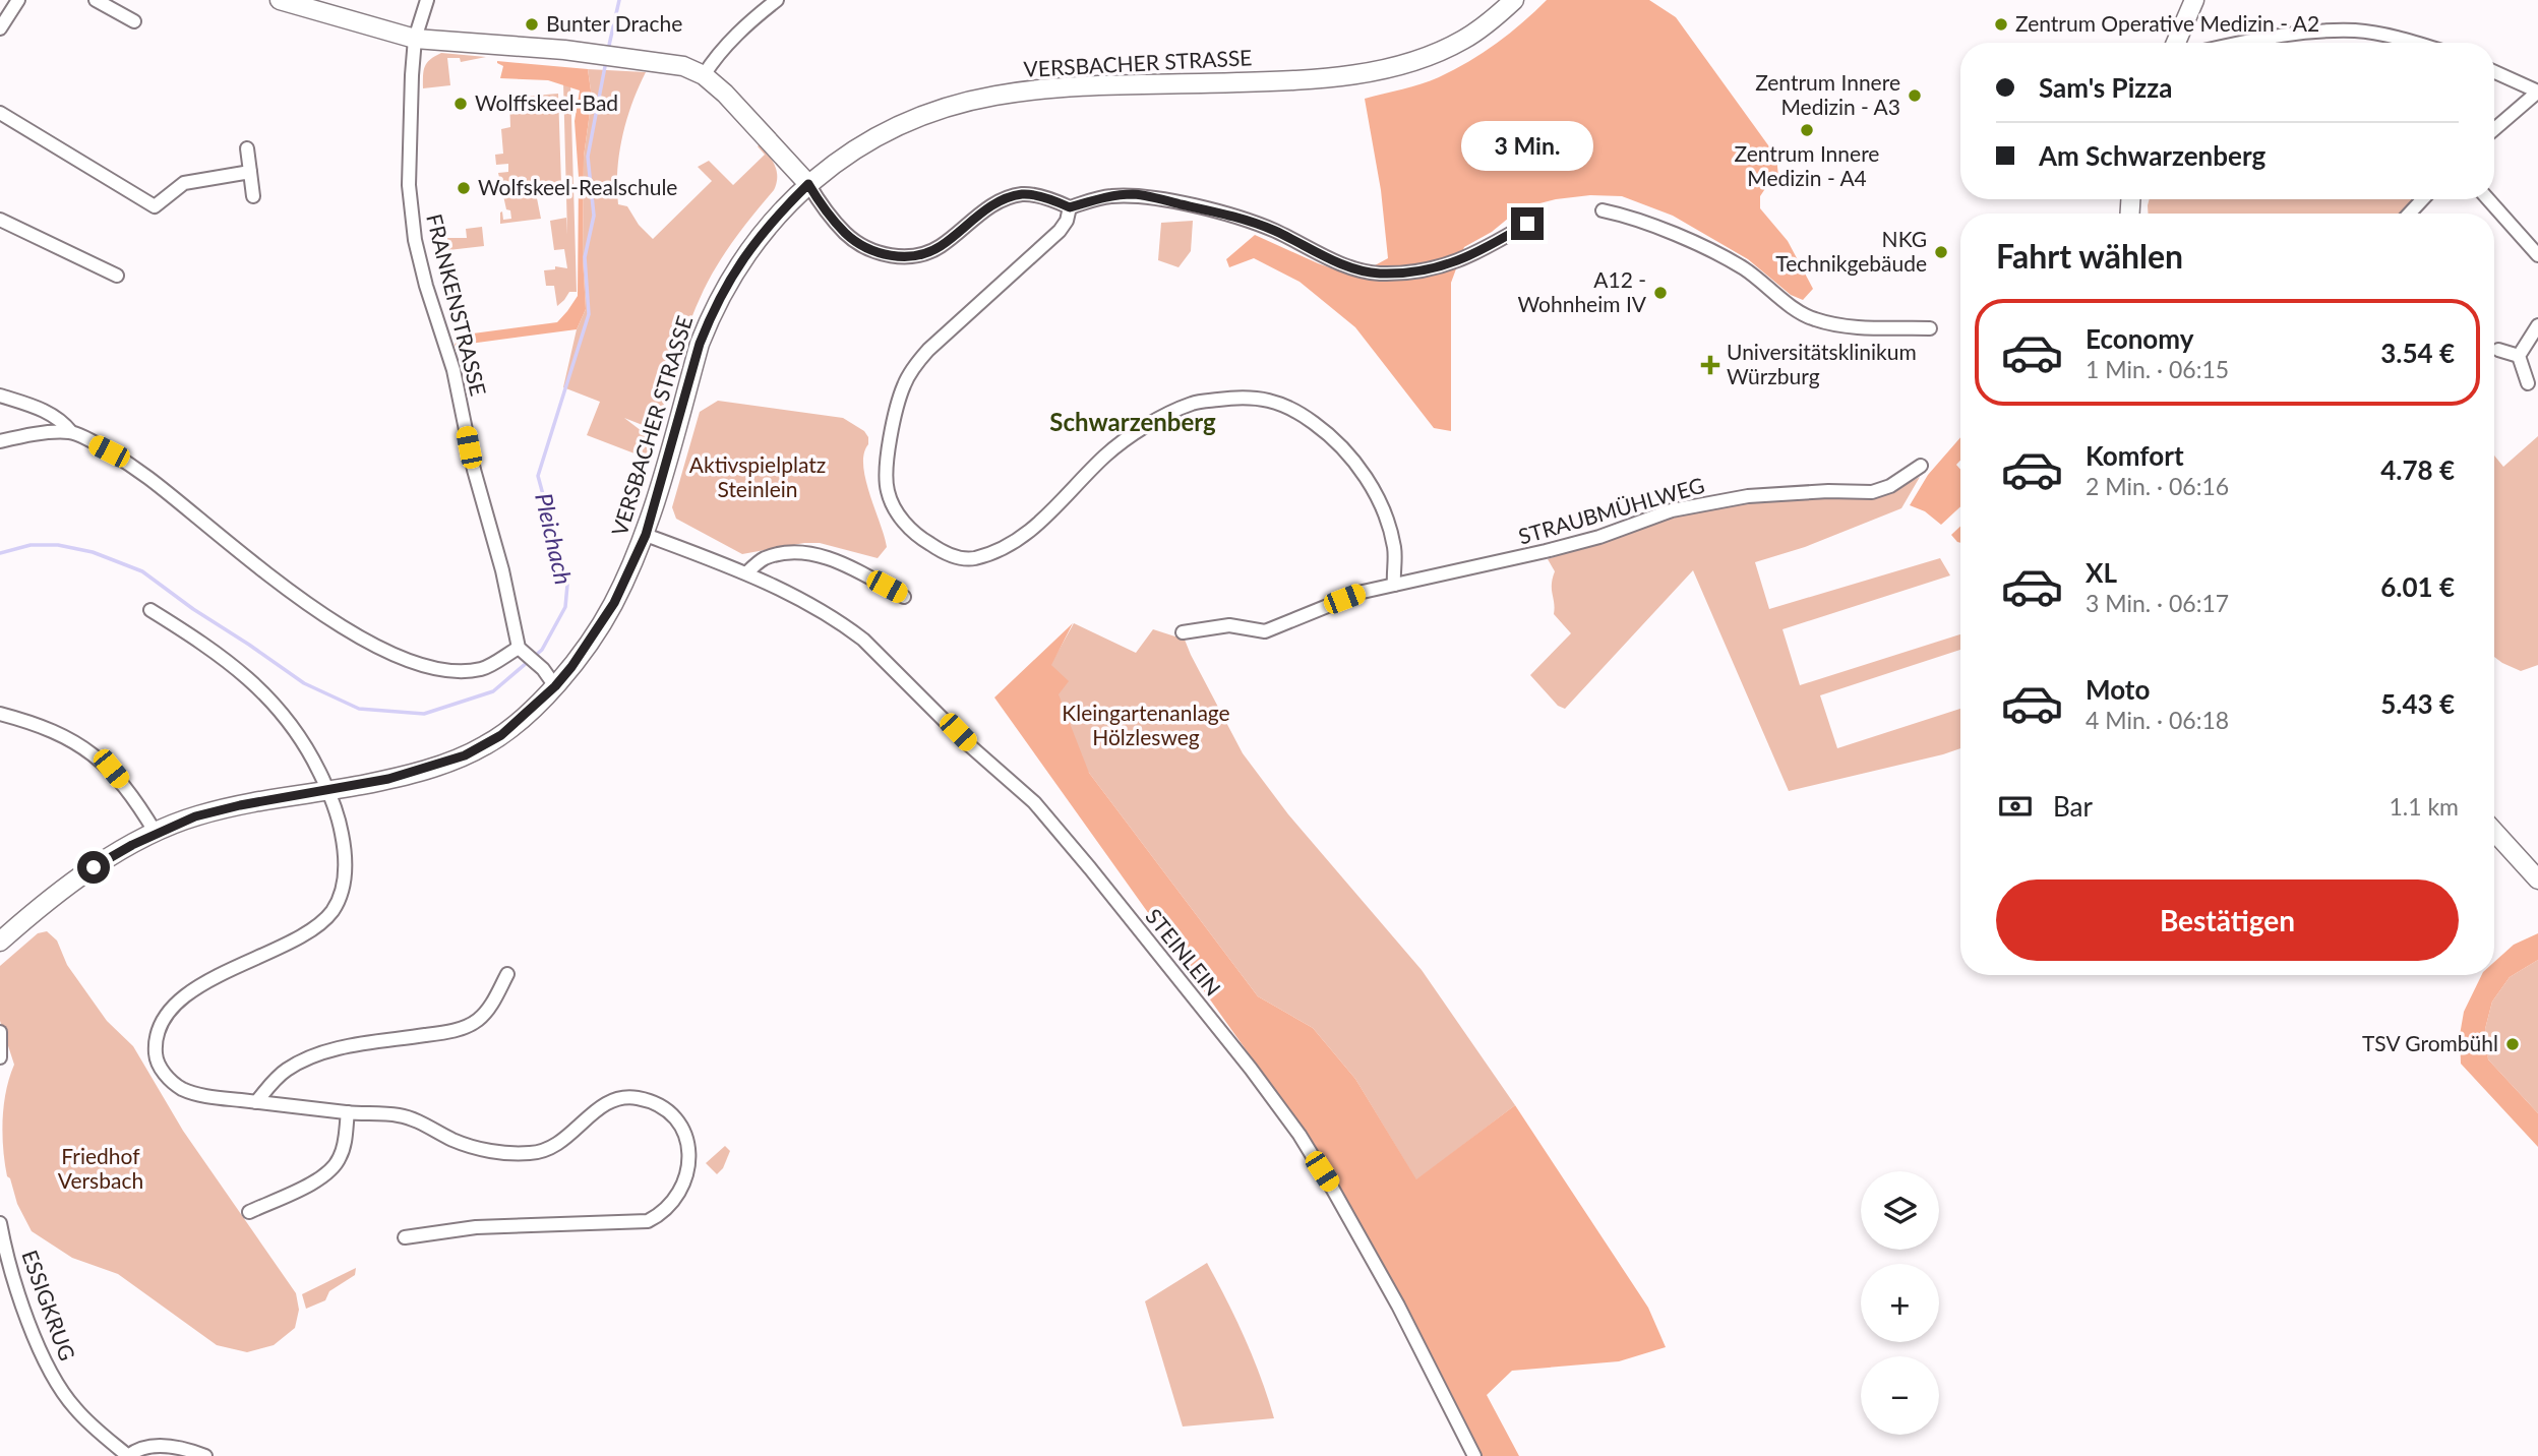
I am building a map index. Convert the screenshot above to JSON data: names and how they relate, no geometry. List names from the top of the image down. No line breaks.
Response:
{"streets":{"main road":["VERSBACHER STRASSE"],"street":["FRANKENSTRASSE","STRAUBMÜHLWEG","STEINLEIN","ESSIGKRUG"]},"crossings":[["VERSBACHER STRASSE","STEINLEIN"]],"districts":["Schwarzenberg"],"water":["Pleichach"],"parks":["Aktivspielplatz Steinlein","Kleingartenanlage Hölzlesweg","Friedhof Versbach"],"places":{"other":["Bunter Drache","Zentrum Operative Medizin - A2","Zentrum Innere Medizin - A3","Wolffskeel-Bad","Zentrum Innere Medizin - A4","Wolfskeel-Realschule","NKG Technikgebäude","A12 - Wohnheim IV","TSV Grombühl"],"health":["Universitätsklinikum Würzburg"]},"page":{"banner":["Sam's Pizza","Am Schwarzenberg"],"bubble":"3 Min.","heading":"Fahrt wählen","list":[{"name":"Economy","note":"1 Min. · 06:15","value":"3.54 €"},{"name":"Komfort","note":"2 Min. · 06:16","value":"4.78 €"},{"name":"XL","note":"3 Min. · 06:17","value":"6.01 €"},{"name":"Moto","note":"4 Min. · 06:18","value":"5.43 €"}],"pay":["Bar","1.1 km"],"buttons":"Bestätigen","map_buttons":["+","−"]}}
